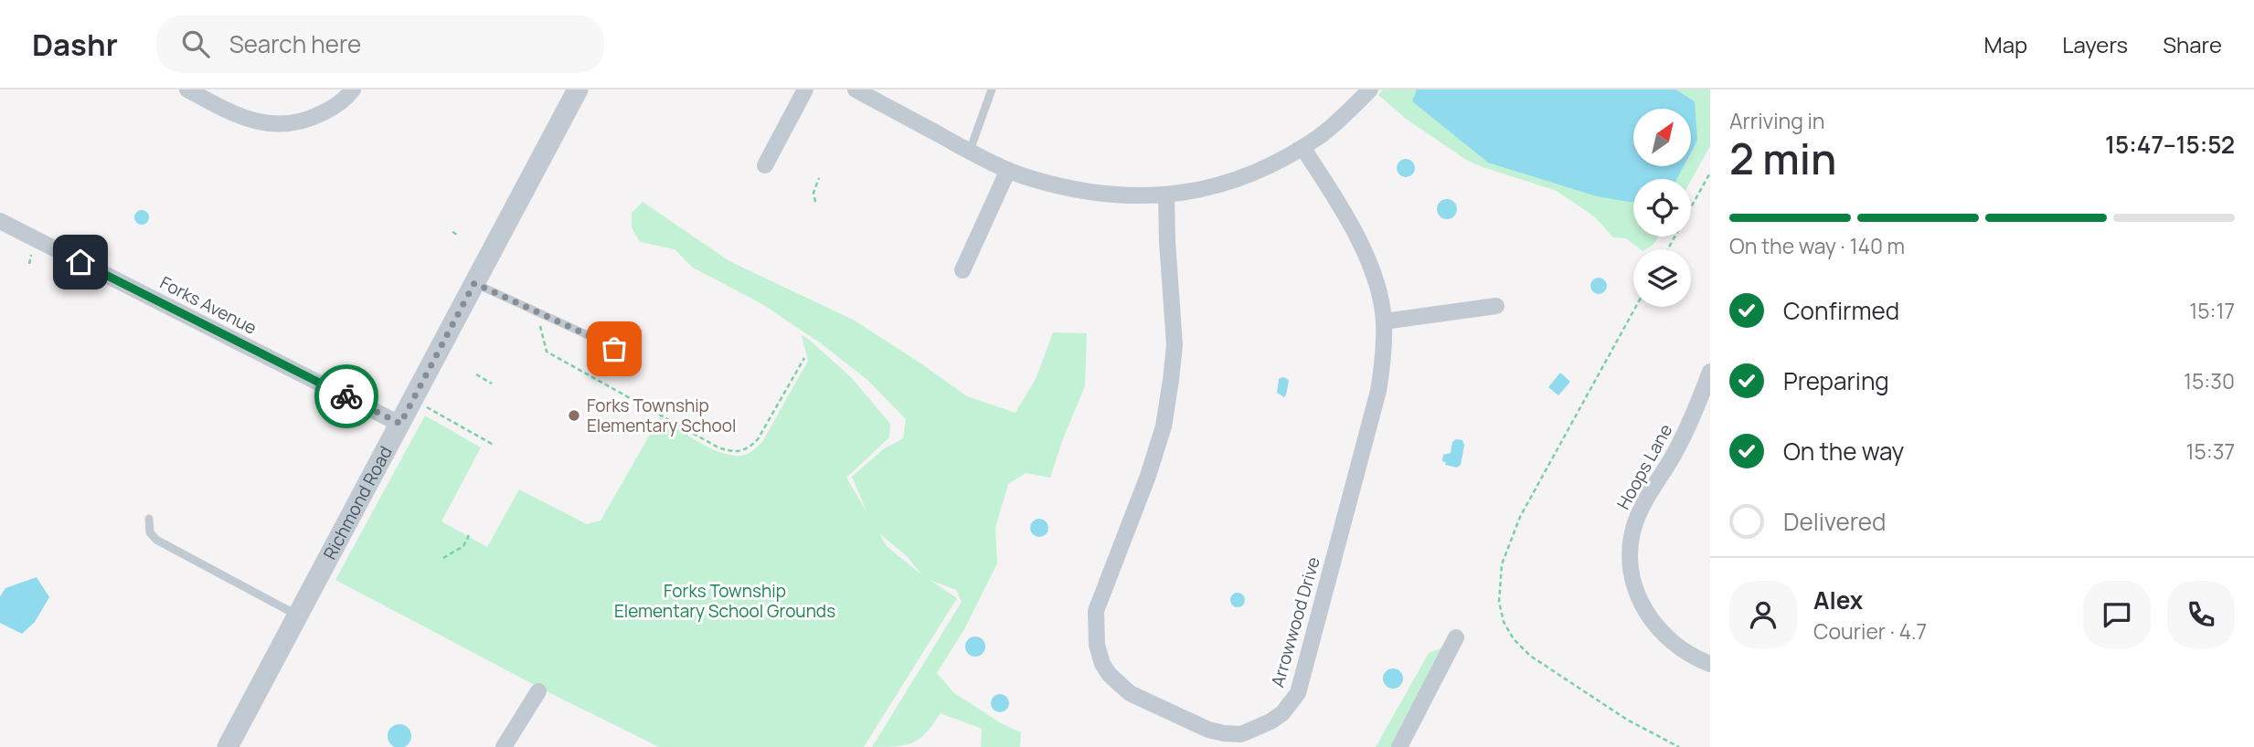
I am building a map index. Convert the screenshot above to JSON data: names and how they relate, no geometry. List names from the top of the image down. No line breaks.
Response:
{"streets":{"street":["Forks Avenue","Hoops Lane","Richmond Road","Arrowwood Drive"]},"crossings":[["Forks Avenue","Richmond Road"]],"parks":["Forks Township Elementary School Grounds"],"places":["Forks Township Elementary School"],"north":"top right","page":{"header":"Dashr","search":"Search here","nav":["Map","Layers","Share"],"heading":["2 min","Arriving in","15:47–15:52"],"panel":["Alex","Courier · 4.7"],"bar":"On the way · 140 m","list":[["Confirmed","15:17"],["Preparing","15:30"],["On the way","15:37"],"Delivered"]}}
